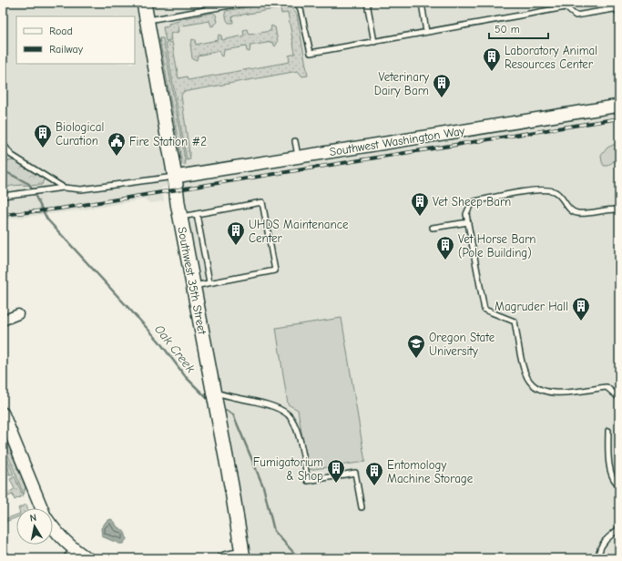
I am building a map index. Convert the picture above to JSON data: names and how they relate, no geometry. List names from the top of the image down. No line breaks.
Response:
{"streets":{"main road":["Southwest 35th Street"],"street":["Southwest Washington Way"]},"crossings":[["Southwest Washington Way","Southwest 35th Street"]],"water":["Oak Creek"],"places":{"building":["Laboratory Animal Resources Center","Veterinary Dairy Barn","Biological Curation","Vet Sheep Barn","UHDS Maintenance Center","Vet Horse Barn (Pole Building)","Magruder Hall","Fumigatorium & Shop","Entomology Machine Storage"],"public building":["Fire Station #2"],"school or university":["Oregon State University"]},"legend":["Road","Railway"],"scale_bar":"50 m","north":"top"}
